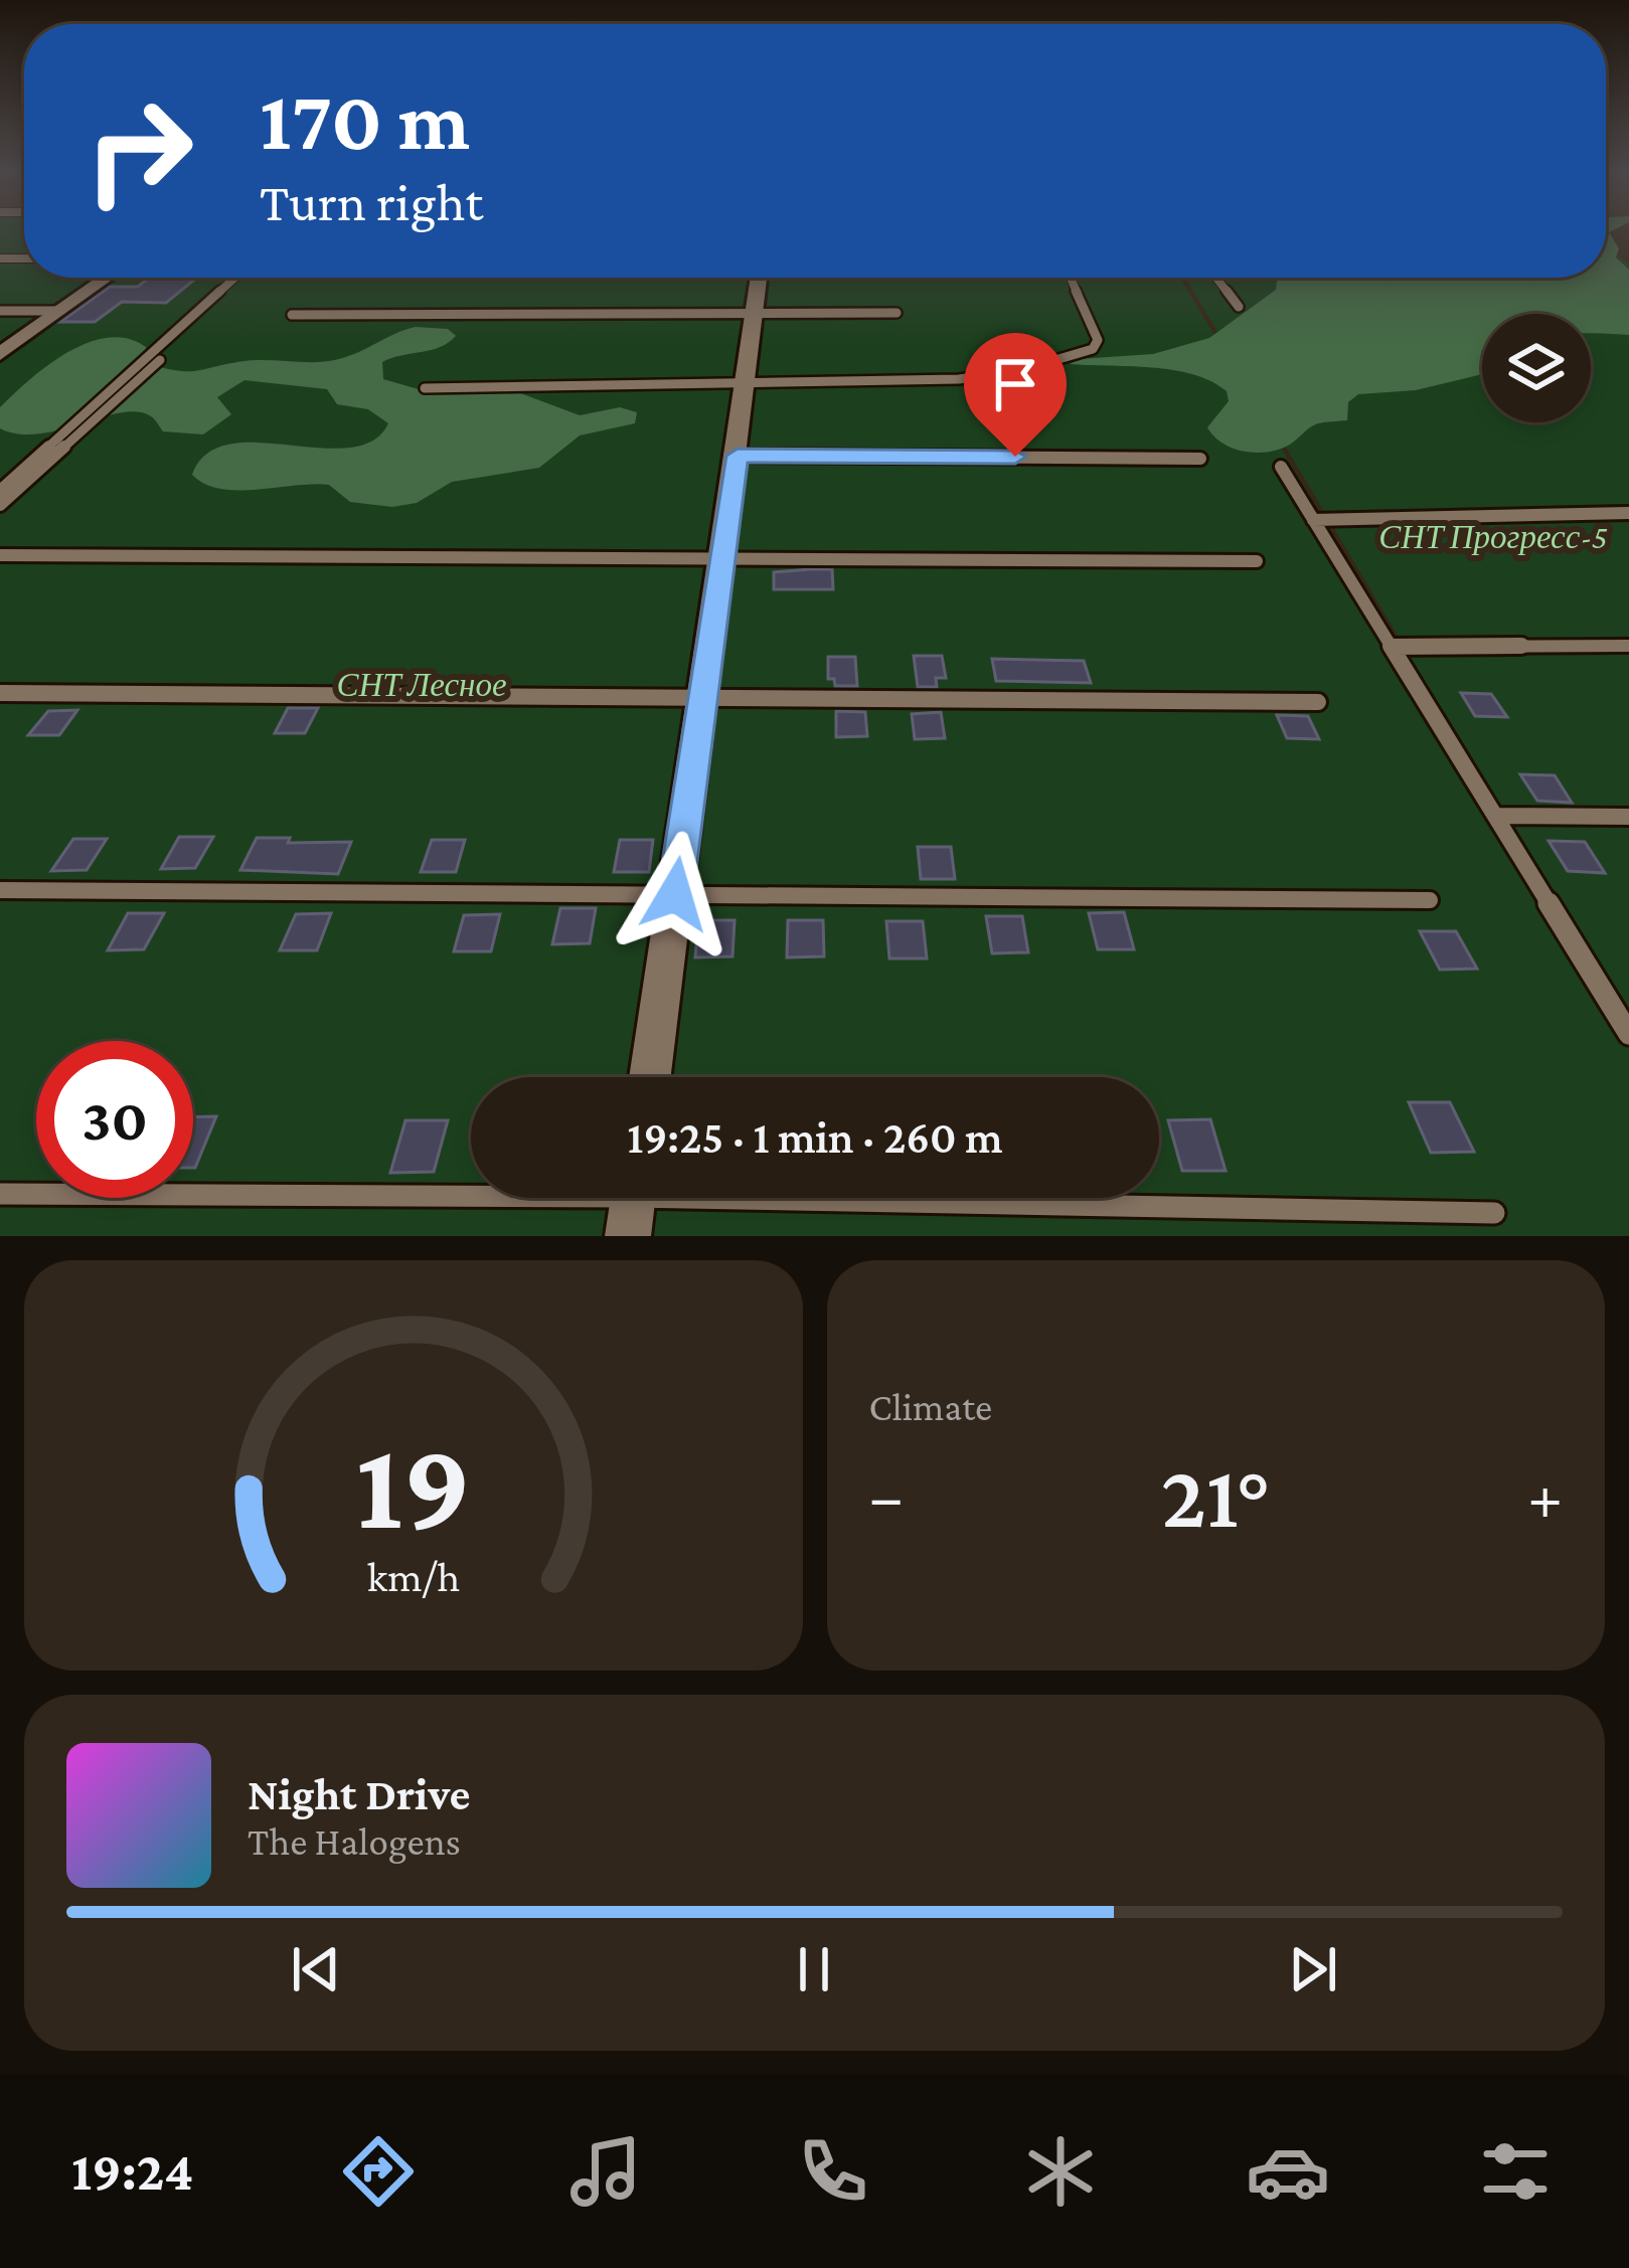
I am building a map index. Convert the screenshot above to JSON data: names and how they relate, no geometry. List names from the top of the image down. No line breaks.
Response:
{"parks":["СНТ Прогресс-5","СНТ Лесное"],"page":{"turn":["170 m","Turn right"],"limit":"30","trip":"19:25 · 1 min · 260 m","tile":"Climate","heat":["−","21°","+"],"song":["Night Drive","The Halogens"],"tabs":"19:24","gauge":["19","km/h"]}}
